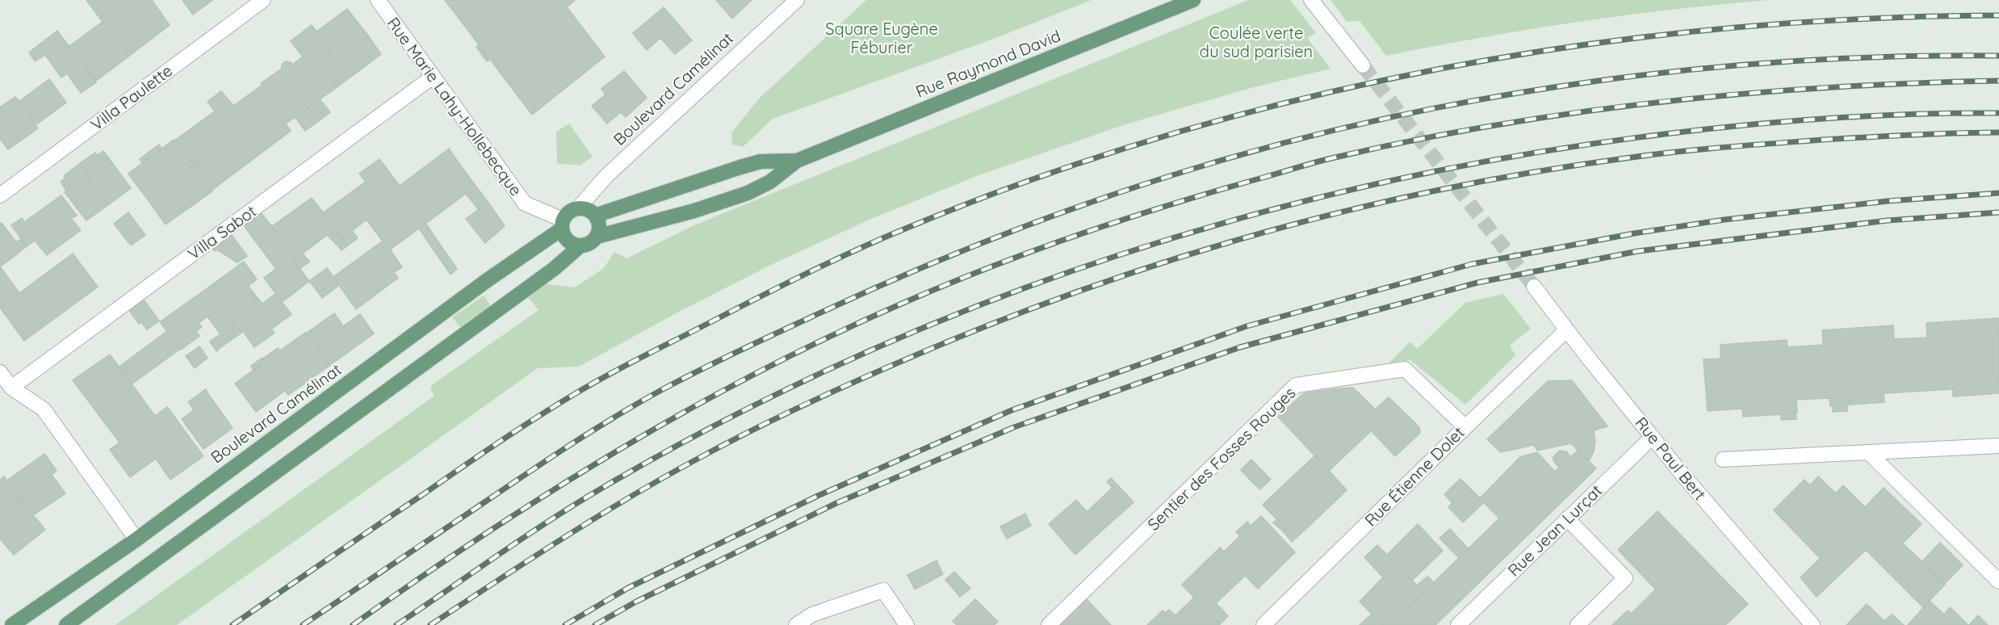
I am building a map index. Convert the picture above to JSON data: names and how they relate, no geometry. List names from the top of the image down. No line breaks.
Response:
{"streets":{"main road":["Rue Raymond David","Boulevard Camélinat"],"street":["Villa Paulette","Rue Marie Lahy-Hollebecque","Villa Sabot","Sentier des Fosses Rouges","Rue Paul Bert","Rue Étienne Dolet","Rue Jean Lurçat"]},"crossings":[["Rue Raymond David","Boulevard Camélinat"],["Rue Raymond David","Rue Marie Lahy-Hollebecque"],["Boulevard Camélinat","Rue Marie Lahy-Hollebecque"],["Rue Marie Lahy-Hollebecque","Villa Sabot"],["Sentier des Fosses Rouges","Rue Étienne Dolet"],["Rue Paul Bert","Rue Étienne Dolet"],["Rue Paul Bert","Rue Jean Lurçat"]],"parks":["Square Eugène Féburier","Coulée verte du sud parisien"]}
